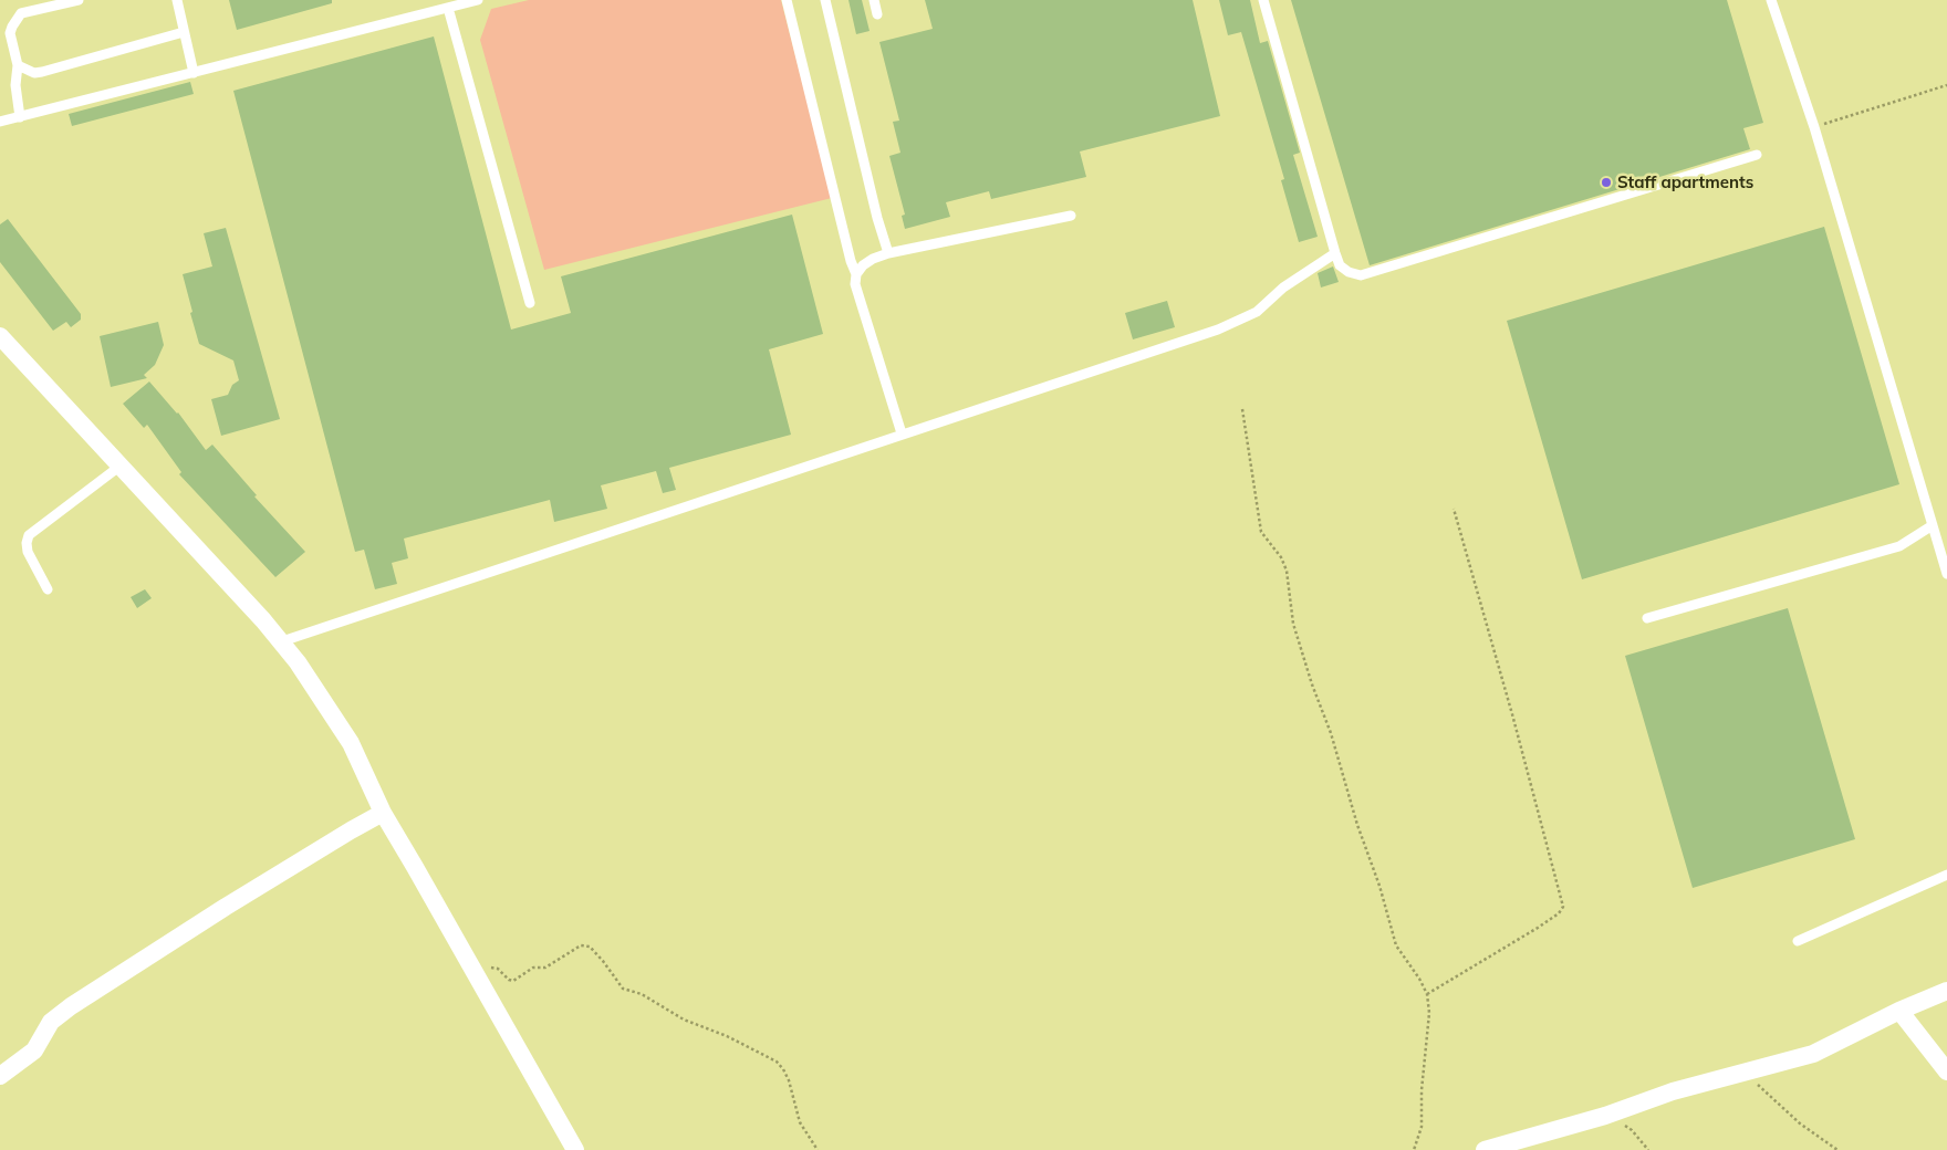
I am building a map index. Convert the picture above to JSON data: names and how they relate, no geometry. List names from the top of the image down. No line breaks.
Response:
{"places":["Staff apartments"]}
